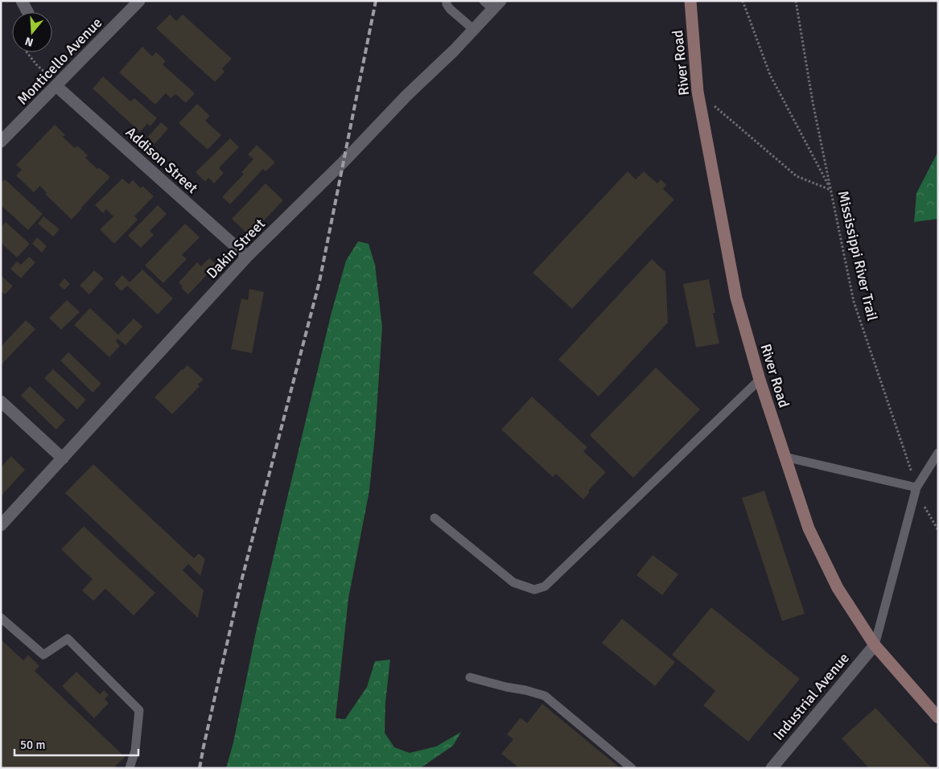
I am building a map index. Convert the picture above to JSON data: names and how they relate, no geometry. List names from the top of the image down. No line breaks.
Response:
{"streets":{"main road":["River Road"],"street":["Monticello Avenue","Addison Street","Dakin Street","Industrial Avenue"],"path":["Mississippi River Trail"]},"crossings":[["Monticello Avenue","Addison Street"],["River Road","Industrial Avenue"],["Addison Street","Dakin Street"]],"scale_bar":"50 m","north":"bottom"}
